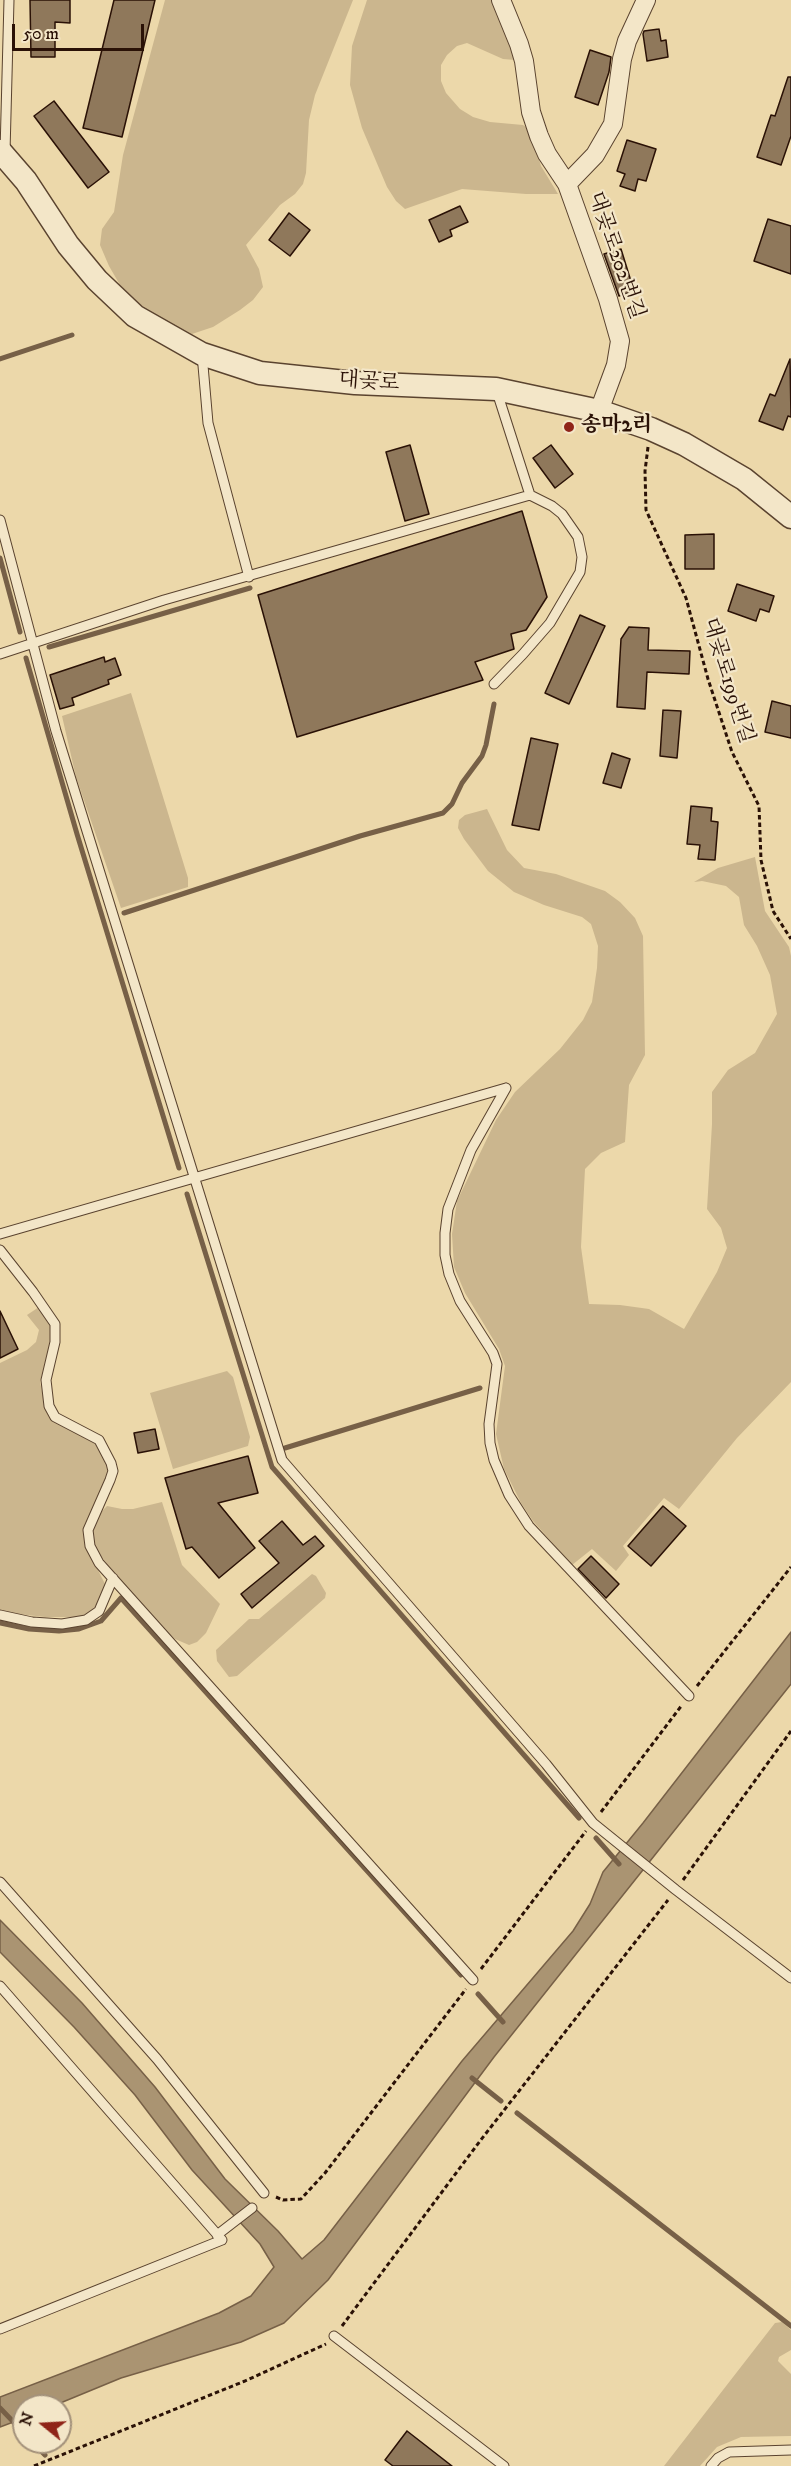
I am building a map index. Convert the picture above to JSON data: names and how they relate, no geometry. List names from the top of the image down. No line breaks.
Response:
{"streets":{"street":["대곶로202번길","대곶로"],"path":["대곶로199번길"]},"crossings":[["대곶로202번길","대곶로"],["대곶로","대곶로199번길"]],"places":["송마2리"],"scale_bar":"50 m","north":"left"}
